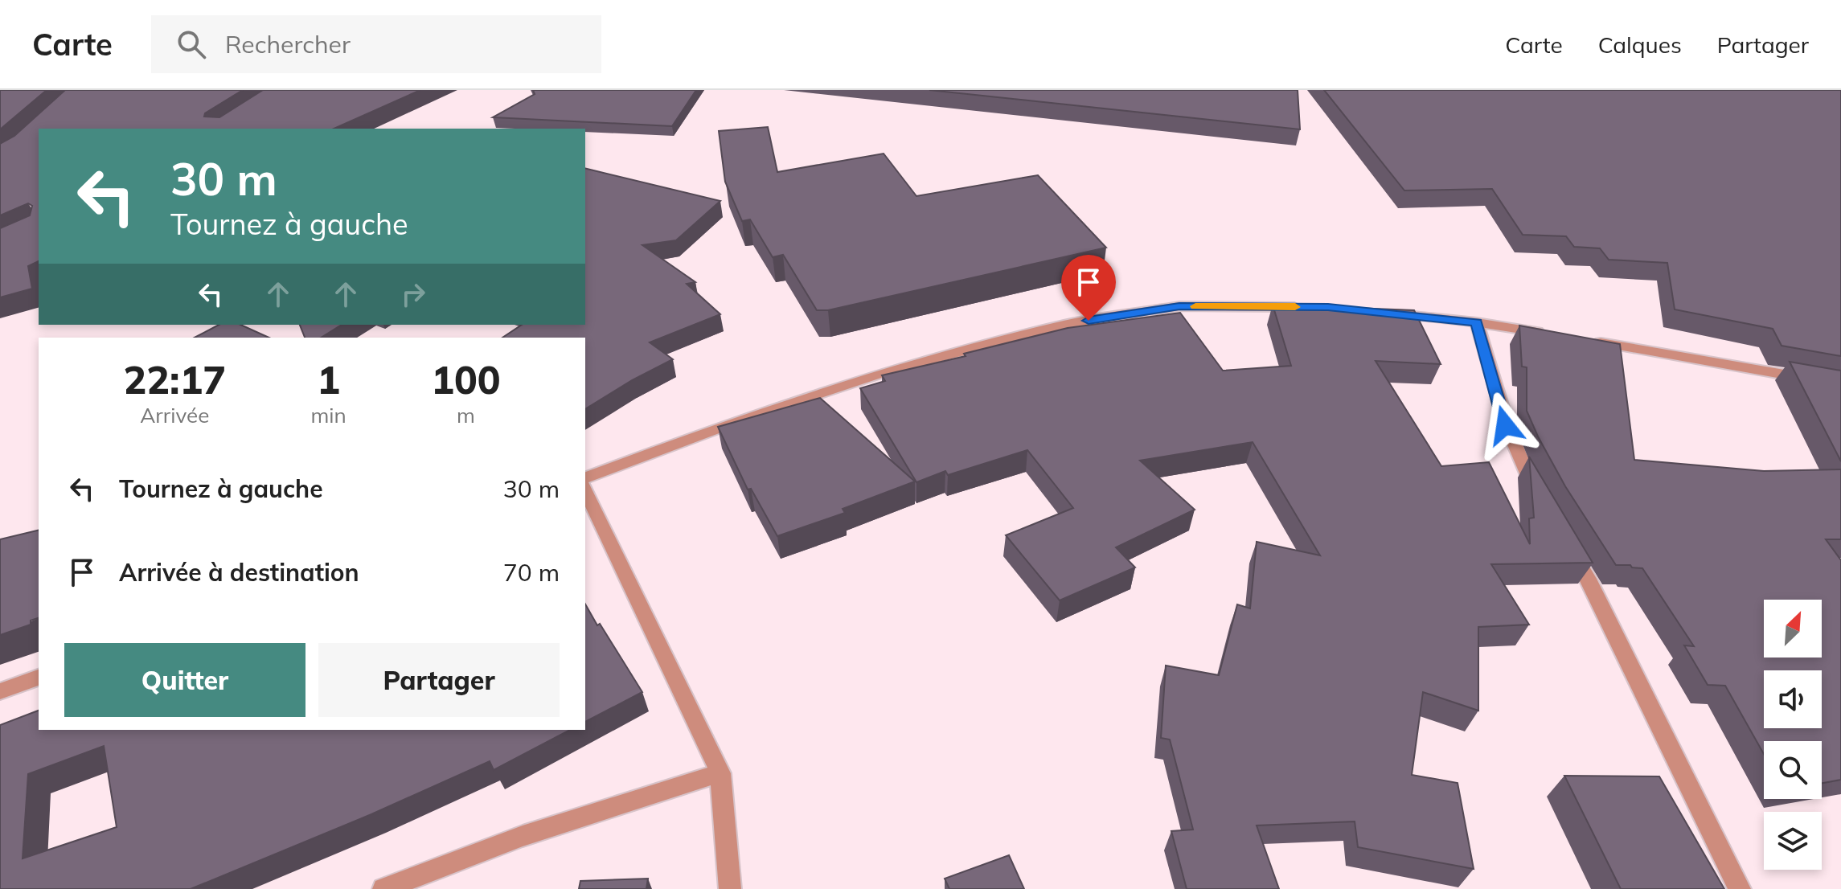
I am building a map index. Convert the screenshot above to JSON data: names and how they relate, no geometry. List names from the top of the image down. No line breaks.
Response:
{"north":"top right","page":{"header":"Carte","search":"Rechercher","nav":["Carte","Calques","Partager"],"turn":["30 m","Tournez à gauche"],"eta":["22:17","Arrivée","1","min","100","m"],"list":[{"name":"Tournez à gauche","value":"30 m"},{"name":"Arrivée à destination","value":"70 m"}],"buttons":["Quitter","Partager"]}}
